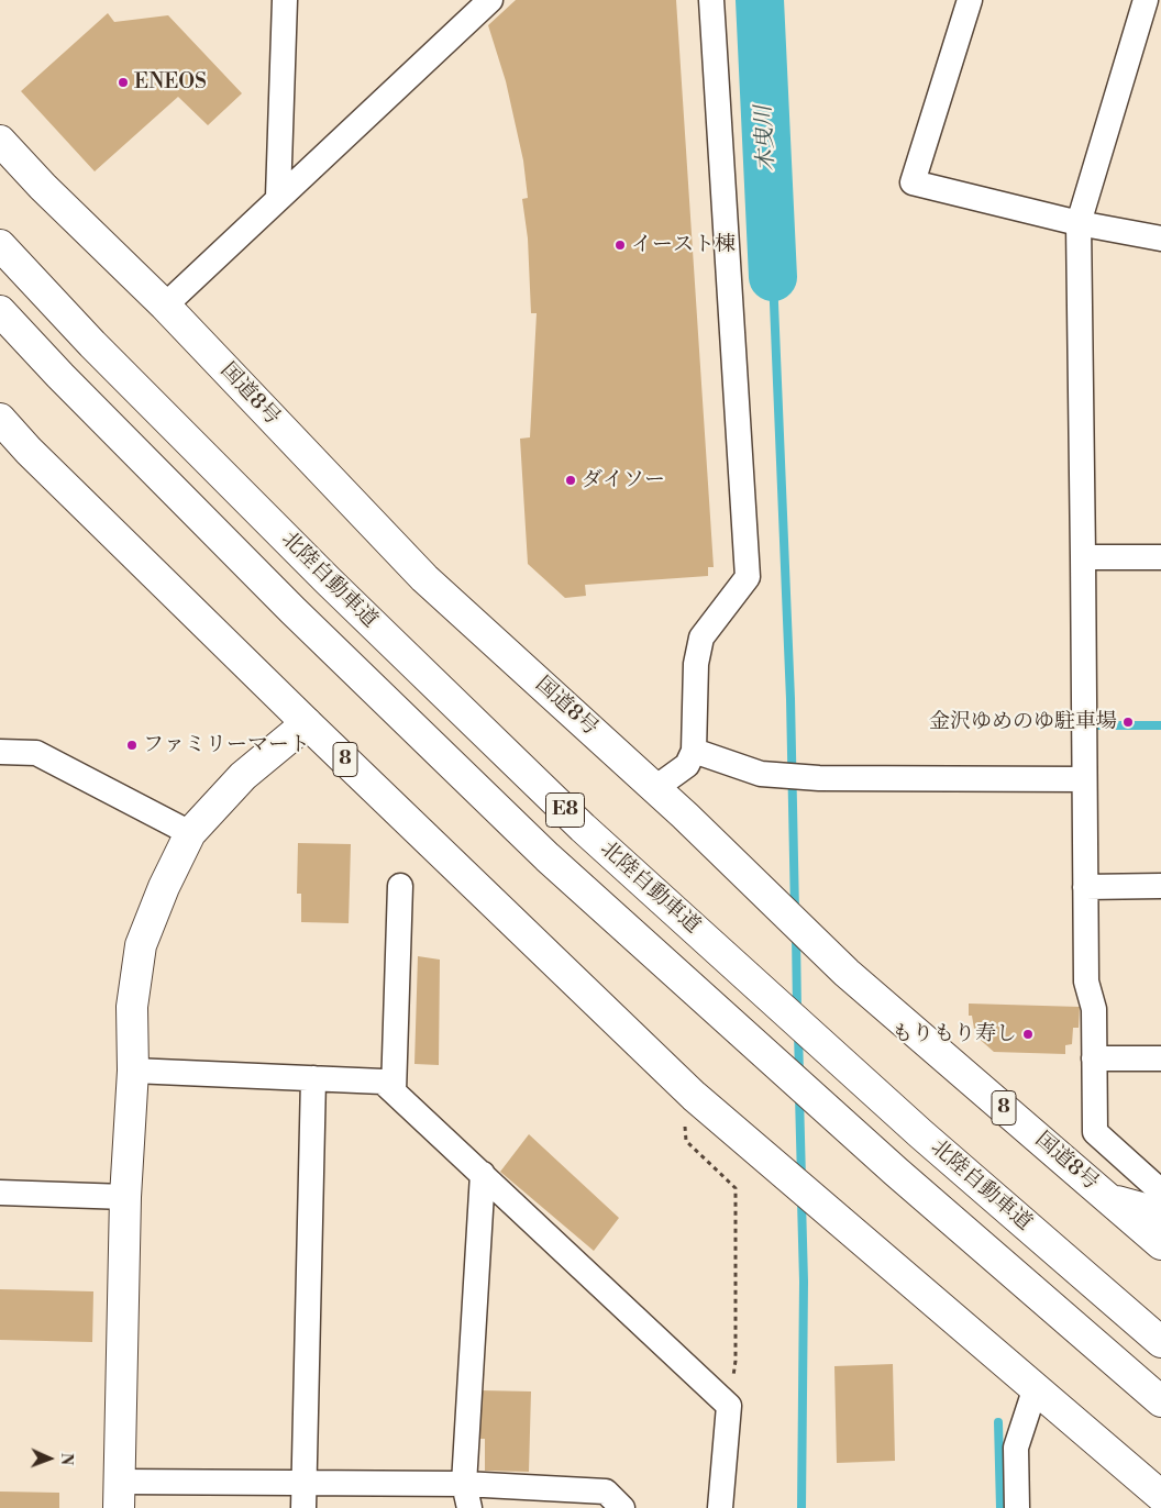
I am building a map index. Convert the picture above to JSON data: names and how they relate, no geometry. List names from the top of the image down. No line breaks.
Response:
{"streets":{"main road":["国道8号","北陸自動車道","8","E8"]},"water":["木曳川"],"places":["ENEOS","イースト棟","ダイソー","金沢ゆめのゆ駐車場","ファミリーマート","もりもり寿し"],"north":"right"}
